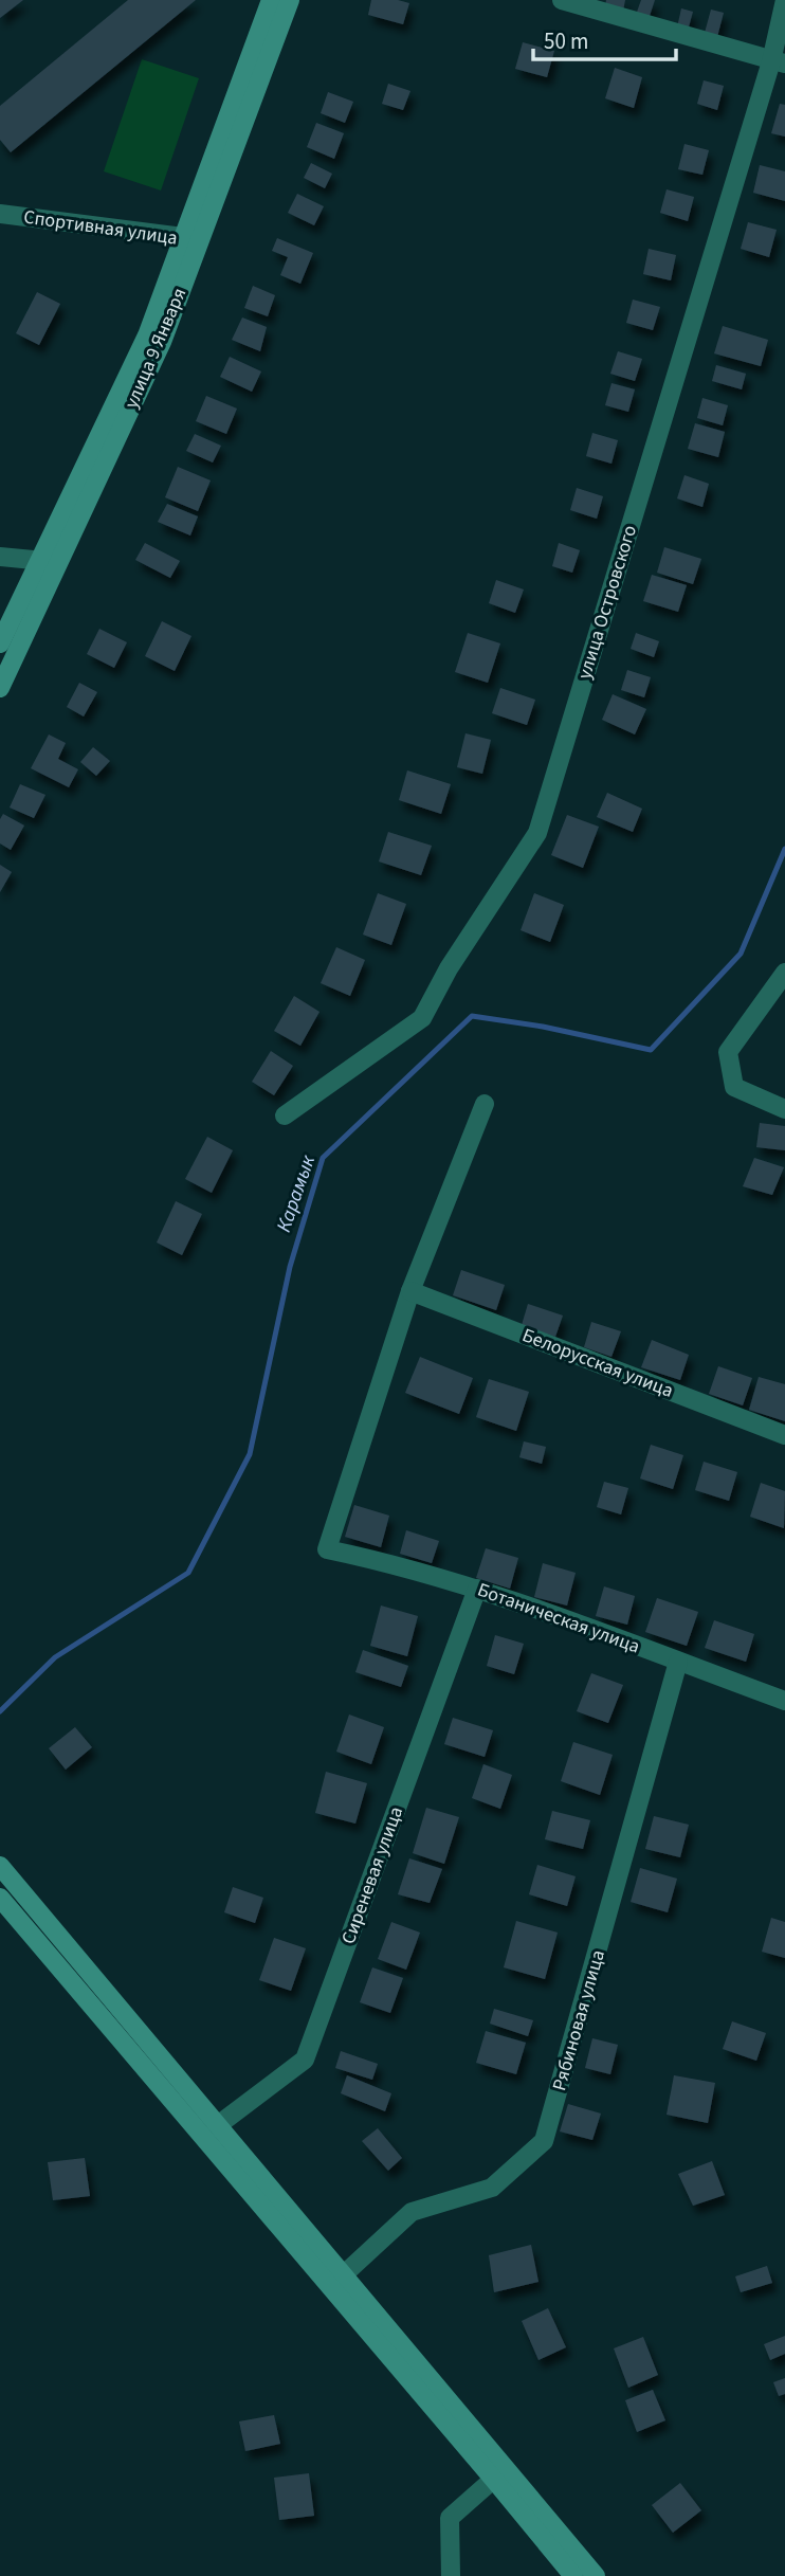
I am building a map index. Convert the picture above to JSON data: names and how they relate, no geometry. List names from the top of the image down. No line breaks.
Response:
{"streets":{"main road":["улица 9 Января"],"street":["Спортивная улица","улица Островского","Белорусская улица","Ботаническая улица","Сиреневая улица","Рябиновая улица"]},"crossings":[["Спортивная улица","улица 9 Января"],["Белорусская улица","Ботаническая улица"],["Ботаническая улица","Сиреневая улица"],["Ботаническая улица","Рябиновая улица"]],"water":["Карамык"],"scale_bar":"50 m"}
